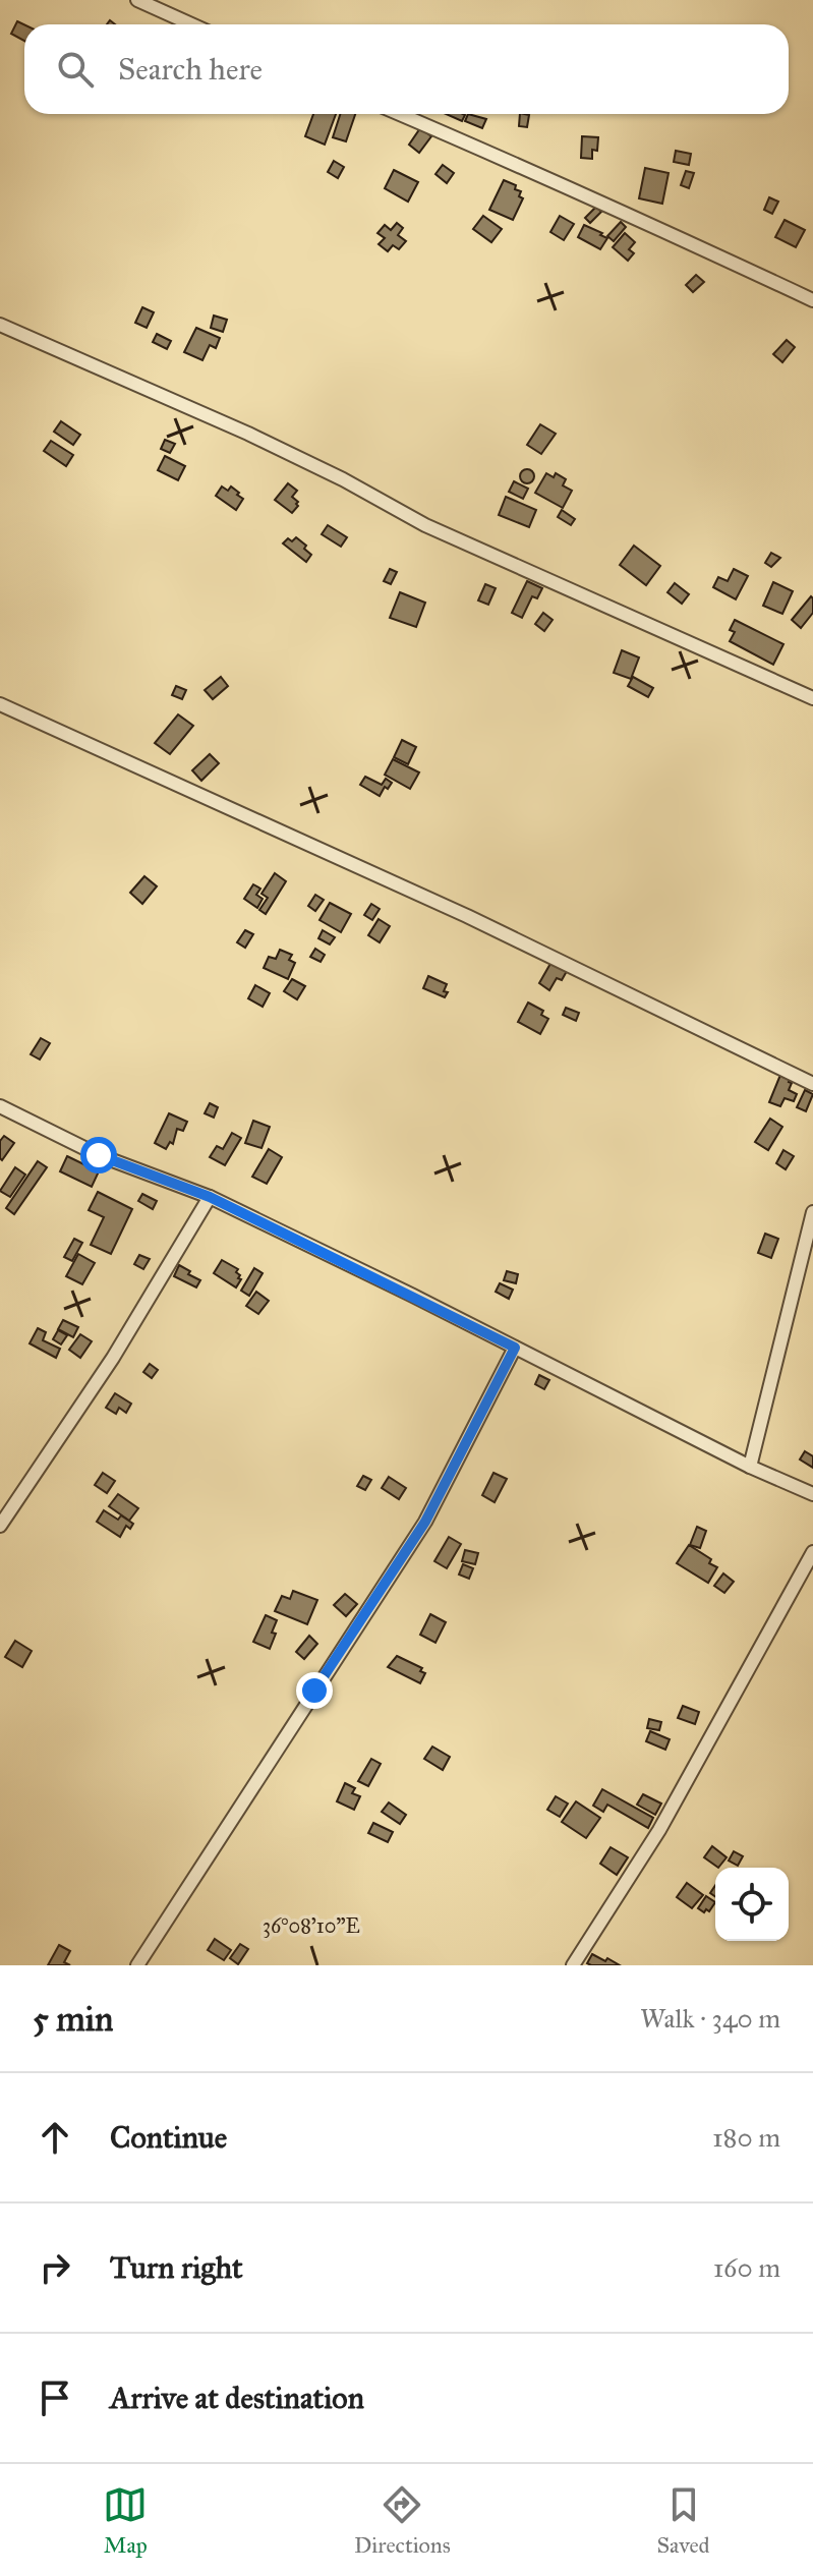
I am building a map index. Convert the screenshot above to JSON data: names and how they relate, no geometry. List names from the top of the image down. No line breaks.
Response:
{"page":{"search":"Search here","heading":["5 min","Walk · 340 m"],"list":[["Continue","180 m"],["Turn right","160 m"],"Arrive at destination"],"nav":["Map","Directions","Saved"]},"coordinates":["36°08'10\"E"]}
